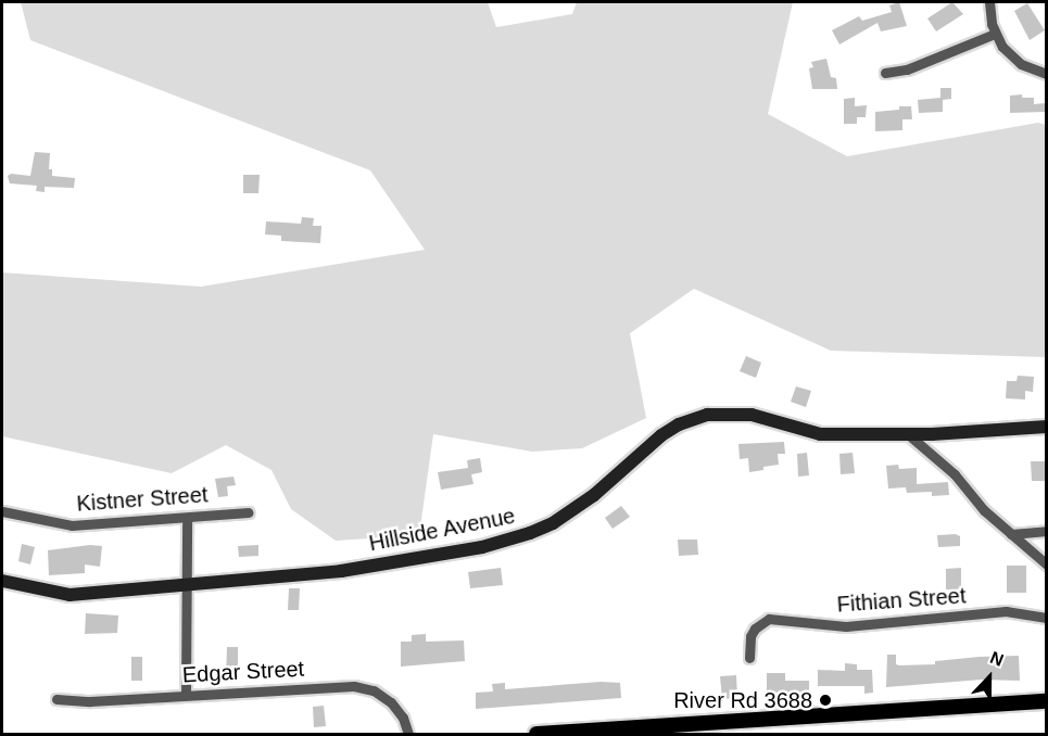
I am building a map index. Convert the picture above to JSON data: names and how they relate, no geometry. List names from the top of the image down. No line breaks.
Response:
{"streets":{"street":["Kistner Street","Hillside Avenue","Fithian Street","Edgar Street"]},"places":["River Rd 3688"],"north":"top"}
